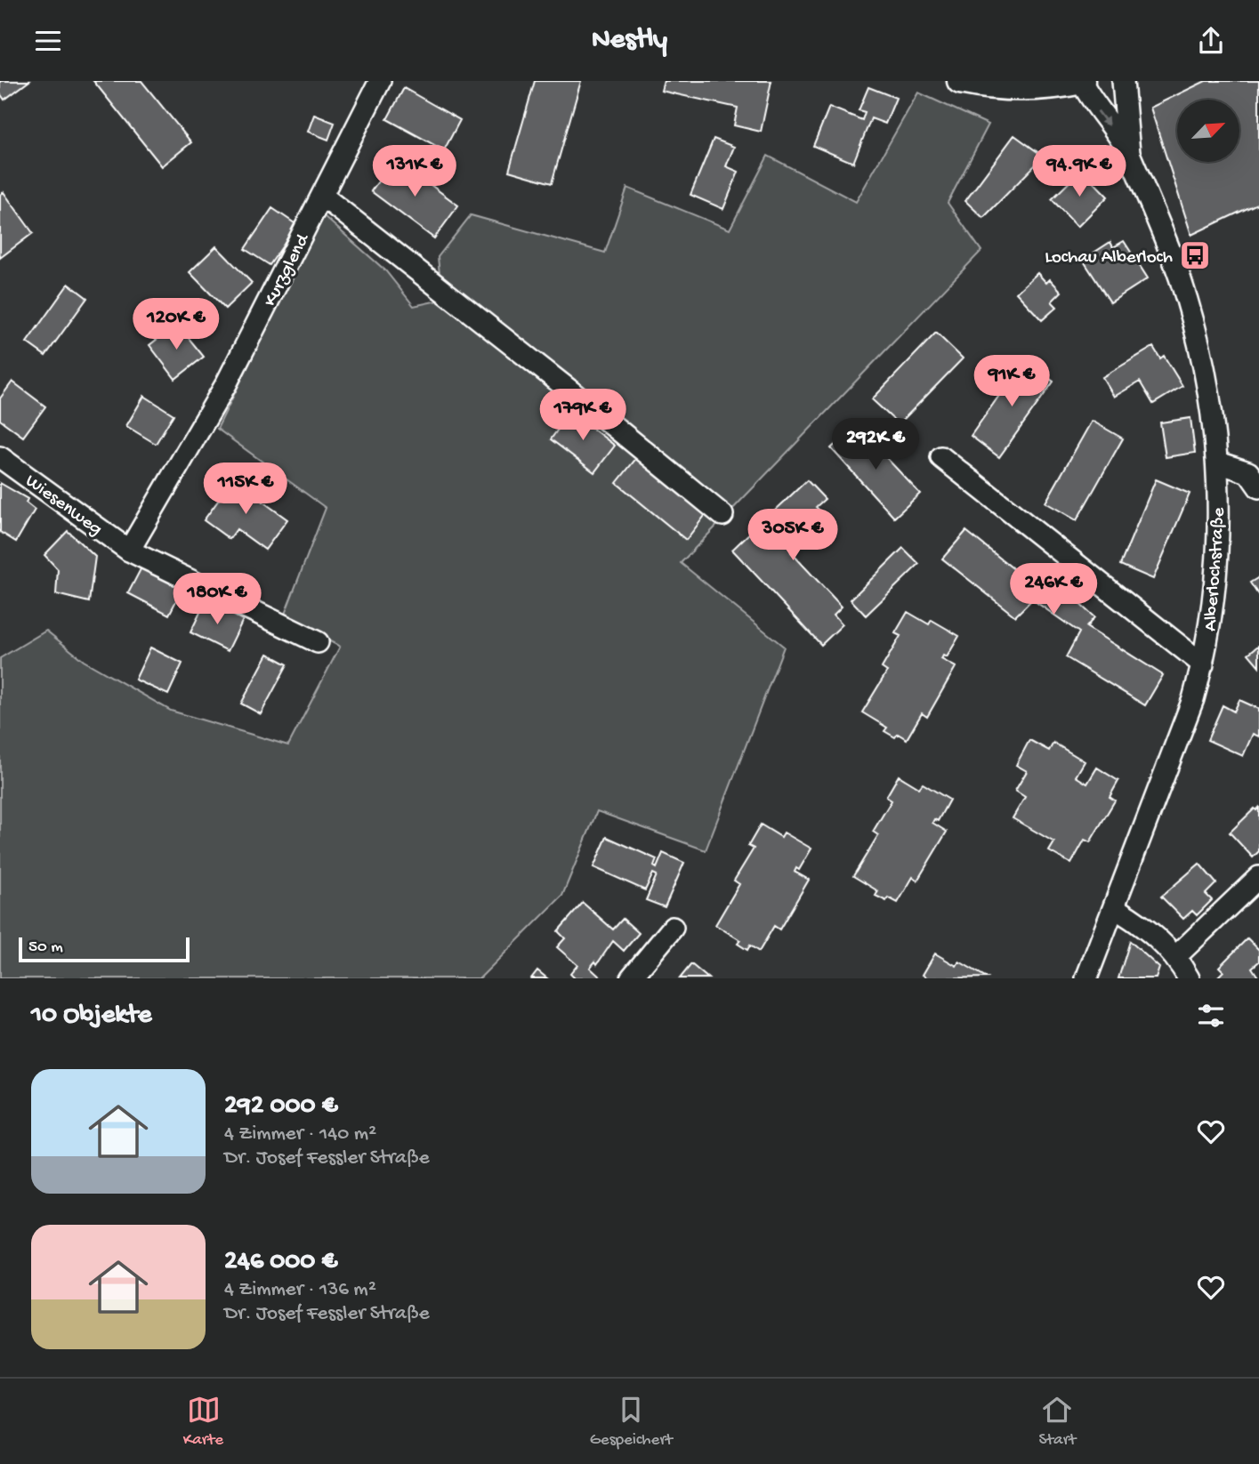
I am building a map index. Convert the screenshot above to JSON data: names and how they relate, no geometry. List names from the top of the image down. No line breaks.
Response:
{"streets":{"street":["Kurzglend","Wiesenweg","Alberlochstraße"]},"crossings":[["Kurzglend","Wiesenweg"]],"places":{"bus stop":["Lochau Alberloch"]},"scale_bar":"50 m","north":"top right","page":{"header":"Nestly","price":["131K €","94.9K €","120K €","91K €","179K €","292K €","115K €","305K €","246K €","180K €"],"scale":"50 m","heading":"10 Objekte","list":[{"name":"292 000 €","note":"4 Zimmer · 140 m² · Dr. Josef Fessler Straße"},{"name":"246 000 €","note":"4 Zimmer · 136 m² · Dr. Josef Fessler Straße"}],"tabs":["Karte","Gespeichert","Start"]}}
